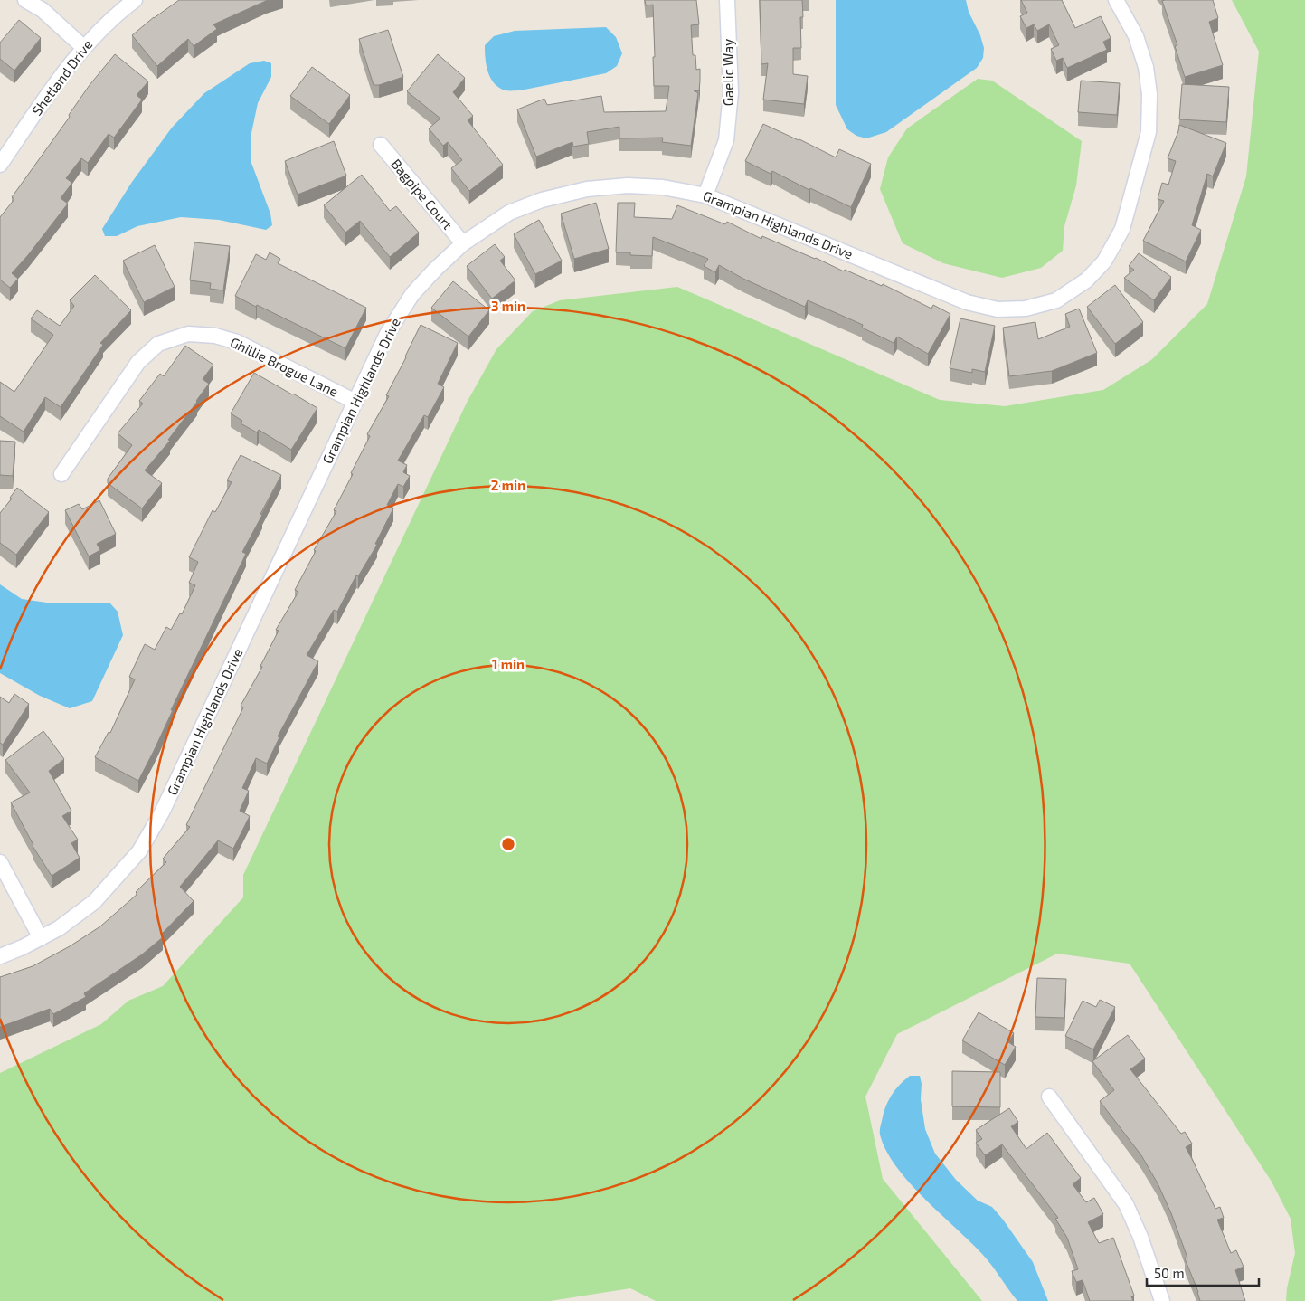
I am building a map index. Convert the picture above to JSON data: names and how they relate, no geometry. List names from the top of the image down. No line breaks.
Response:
{"streets":{"street":["Gaelic Way","Shetland Drive","Bagpipe Court","Grampian Highlands Drive","Ghillie Brogue Lane"]},"crossings":[["Gaelic Way","Grampian Highlands Drive"],["Bagpipe Court","Grampian Highlands Drive"],["Grampian Highlands Drive","Ghillie Brogue Lane"]],"scale_bar":"50 m","rings":["3 min","2 min","1 min"]}
